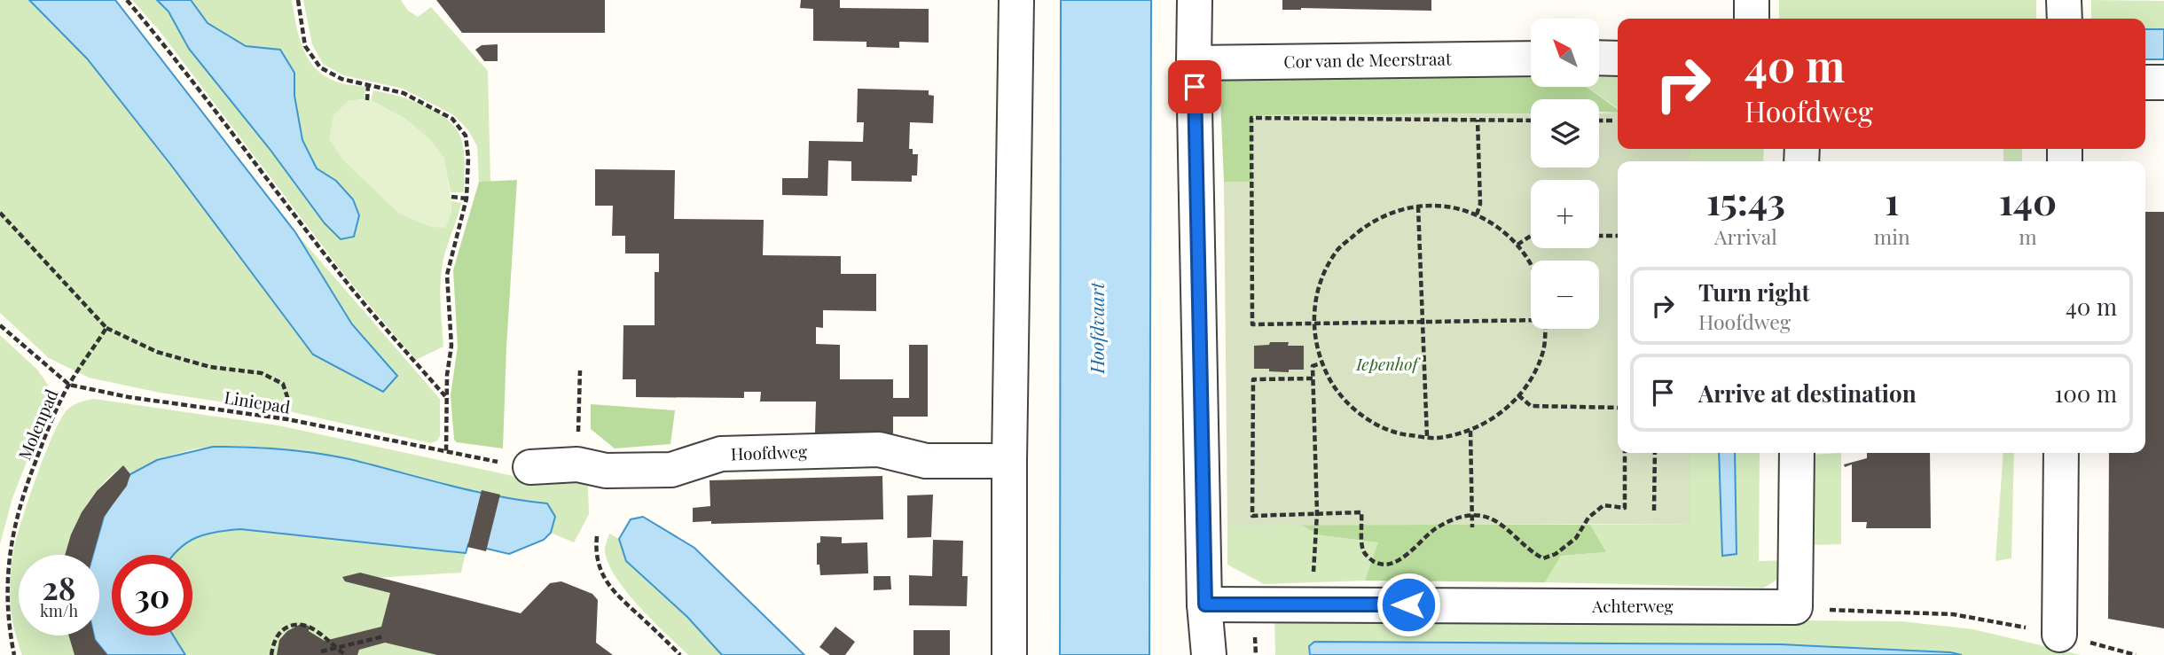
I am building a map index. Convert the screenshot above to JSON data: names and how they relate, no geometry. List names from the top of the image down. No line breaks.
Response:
{"streets":{"street":["Cor van de Meerstraat","Hoofdweg","Achterweg"],"path":["Liniepad","Molenpad"]},"crossings":[["Liniepad","Molenpad"],["Liniepad","Hoofdweg"]],"water":["Hoofdvaart"],"parks":["Iepenhof"],"north":"top left","page":{"map_buttons":["+","−"],"turn":["40 m","Hoofdweg"],"eta":["15:43","Arrival","1","min","140","m"],"list":[{"name":"Turn right","note":"Hoofdweg","value":"40 m"},{"name":"Arrive at destination","value":"100 m"}],"speed":"28 km/h","limit":"30"}}
